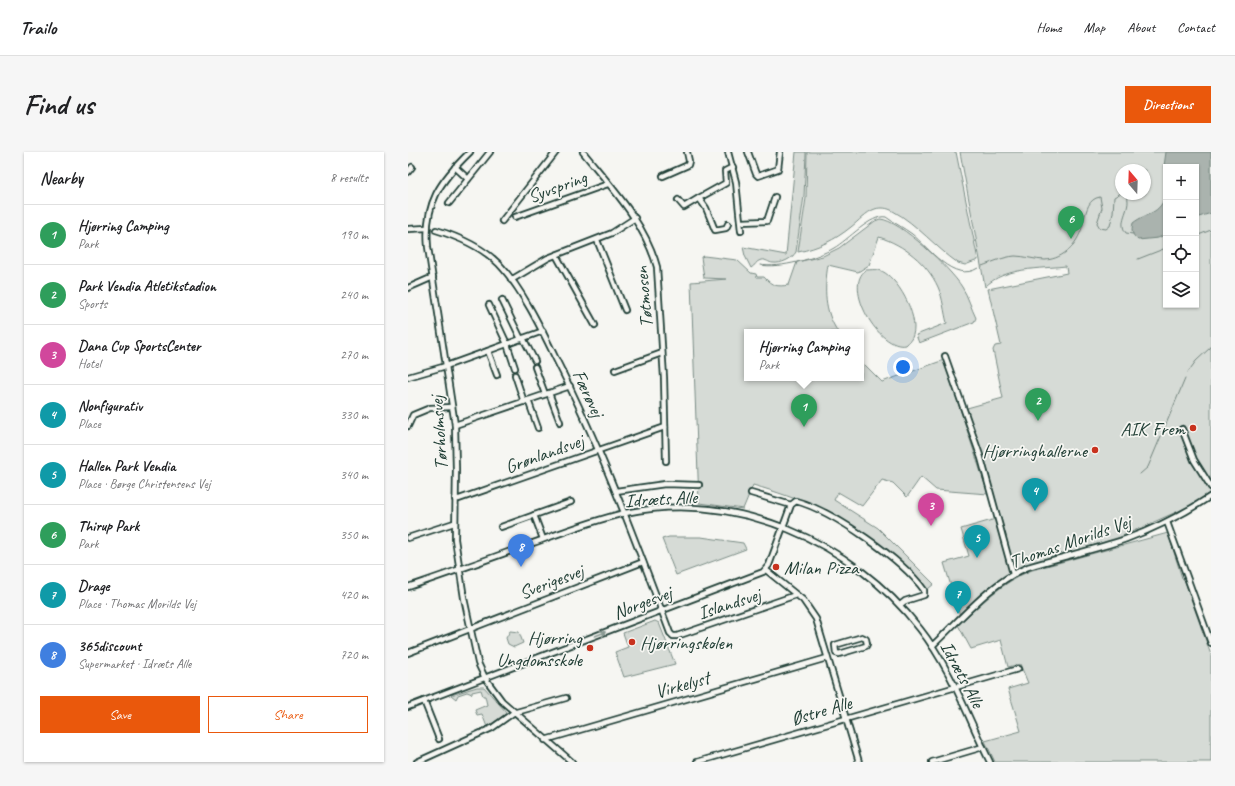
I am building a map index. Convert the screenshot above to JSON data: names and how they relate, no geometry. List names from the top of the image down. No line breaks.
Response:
{"streets":{"street":["Syvspring","Tøtmosen","Færøvej","Tørholmsvej","Grønlandsvej","Idræts Alle","Thomas Morilds Vej","Sverigesvej","Norgesvej","Islandsvej","Virkelyst","Østre Alle"]},"crossings":[["Syvspring","Tøtmosen"],["Tøtmosen","Grønlandsvej"],["Færøvej","Grønlandsvej"],["Færøvej","Idræts Alle"],["Færøvej","Sverigesvej"],["Færøvej","Norgesvej"],["Færøvej","Islandsvej"],["Tørholmsvej","Grønlandsvej"],["Tørholmsvej","Idræts Alle"],["Tørholmsvej","Sverigesvej"],["Tørholmsvej","Norgesvej"],["Tørholmsvej","Virkelyst"],["Idræts Alle","Thomas Morilds Vej"],["Idræts Alle","Østre Alle"],["Norgesvej","Islandsvej"]],"one_way":["Norgesvej"],"places":["AIK Frem","Hjørringhallerne","Milan Pizza","Hjørringskolen","Hjørring Ungdomsskole"],"north":"top","page":{"header":"Trailo","nav":["Home","Map","About","Contact"],"buttons":["Directions",["Save","Share"]],"title":"Find us","heading":["Nearby","8 results"],"map_buttons":["+","−"],"list":[{"mark":"1","name":"Hjørring Camping","note":"Park","value":"190 m"},{"mark":"2","name":"Park Vendia Atletikstadion","note":"Sports","value":"240 m"},{"mark":"3","name":"Dana Cup SportsCenter","note":"Hotel","value":"270 m"},{"mark":"4","name":"Nonfigurativ","note":"Place","value":"330 m"},{"mark":"5","name":"Hallen Park Vendia","note":"Place · Børge Christensens Vej","value":"340 m"},{"mark":"6","name":"Thirup Park","note":"Park","value":"350 m"},{"mark":"7","name":"Drage","note":"Place · Thomas Morilds Vej","value":"420 m"},{"mark":"8","name":"365discount","note":"Supermarket · Idræts Alle","value":"720 m"}],"pins":["6","2","1","4","3","5","8","7"],"popup":["Hjørring Camping","Park"]}}
